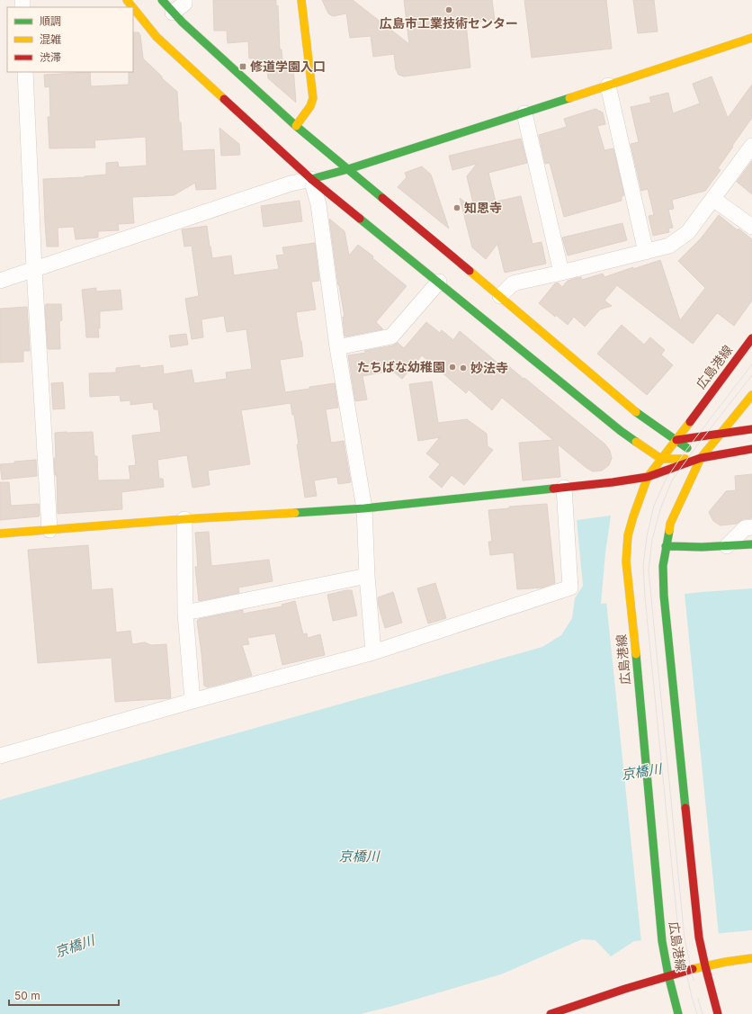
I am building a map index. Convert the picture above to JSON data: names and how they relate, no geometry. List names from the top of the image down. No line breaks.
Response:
{"streets":{"street":["広島港線"]},"water":["京橋川"],"places":{"other":["広島市工業技術センター","知恩寺","たちばな幼稚園","妙法寺"],"transit":["修道学園入口"]},"legend":["順調","混雑","渋滞"],"scale_bar":"50 m"}
